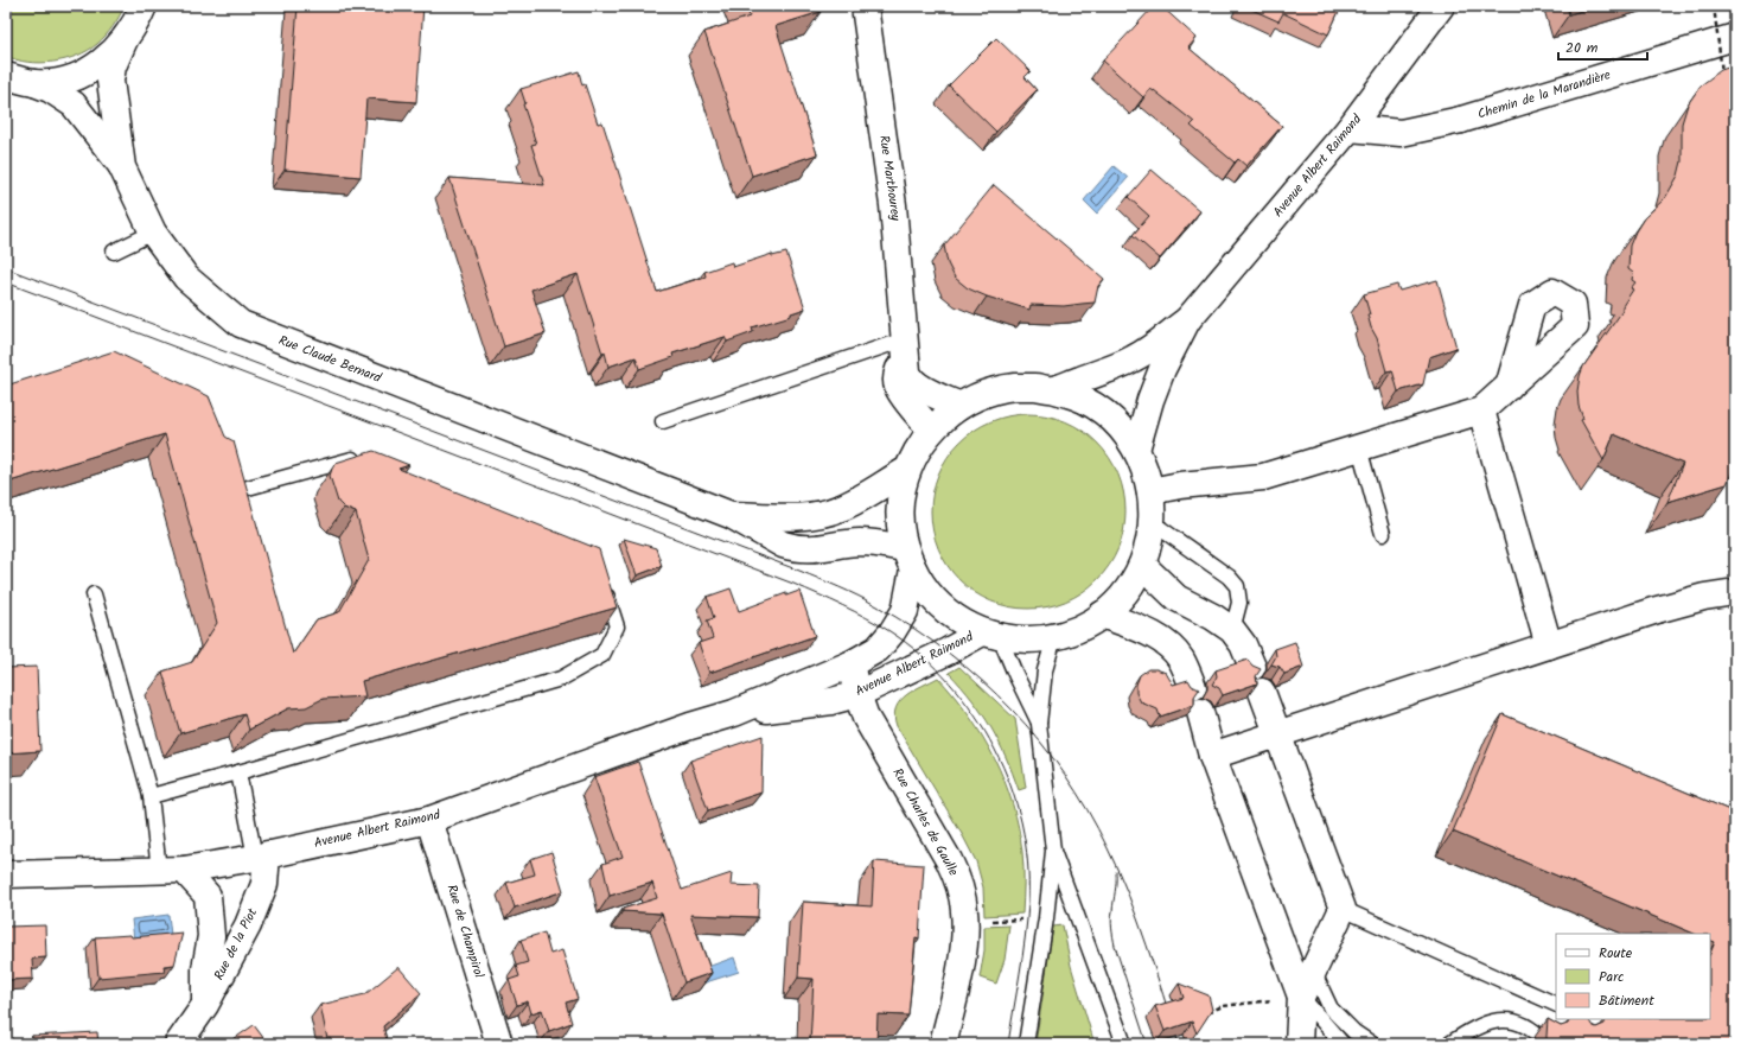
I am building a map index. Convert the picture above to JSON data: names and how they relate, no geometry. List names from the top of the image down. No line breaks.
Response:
{"streets":{"street":["Chemin de la Marandière","Avenue Albert Raimond","Rue Marthourey","Rue Claude Bernard","Rue Charles de Gaulle","Rue de Champirol","Rue de la Piot"]},"crossings":[["Chemin de la Marandière","Avenue Albert Raimond"],["Avenue Albert Raimond","Rue Claude Bernard"],["Avenue Albert Raimond","Rue Charles de Gaulle"],["Avenue Albert Raimond","Rue de Champirol"],["Avenue Albert Raimond","Rue de la Piot"]],"legend":["Route","Parc","Bâtiment"],"scale_bar":"20 m"}
